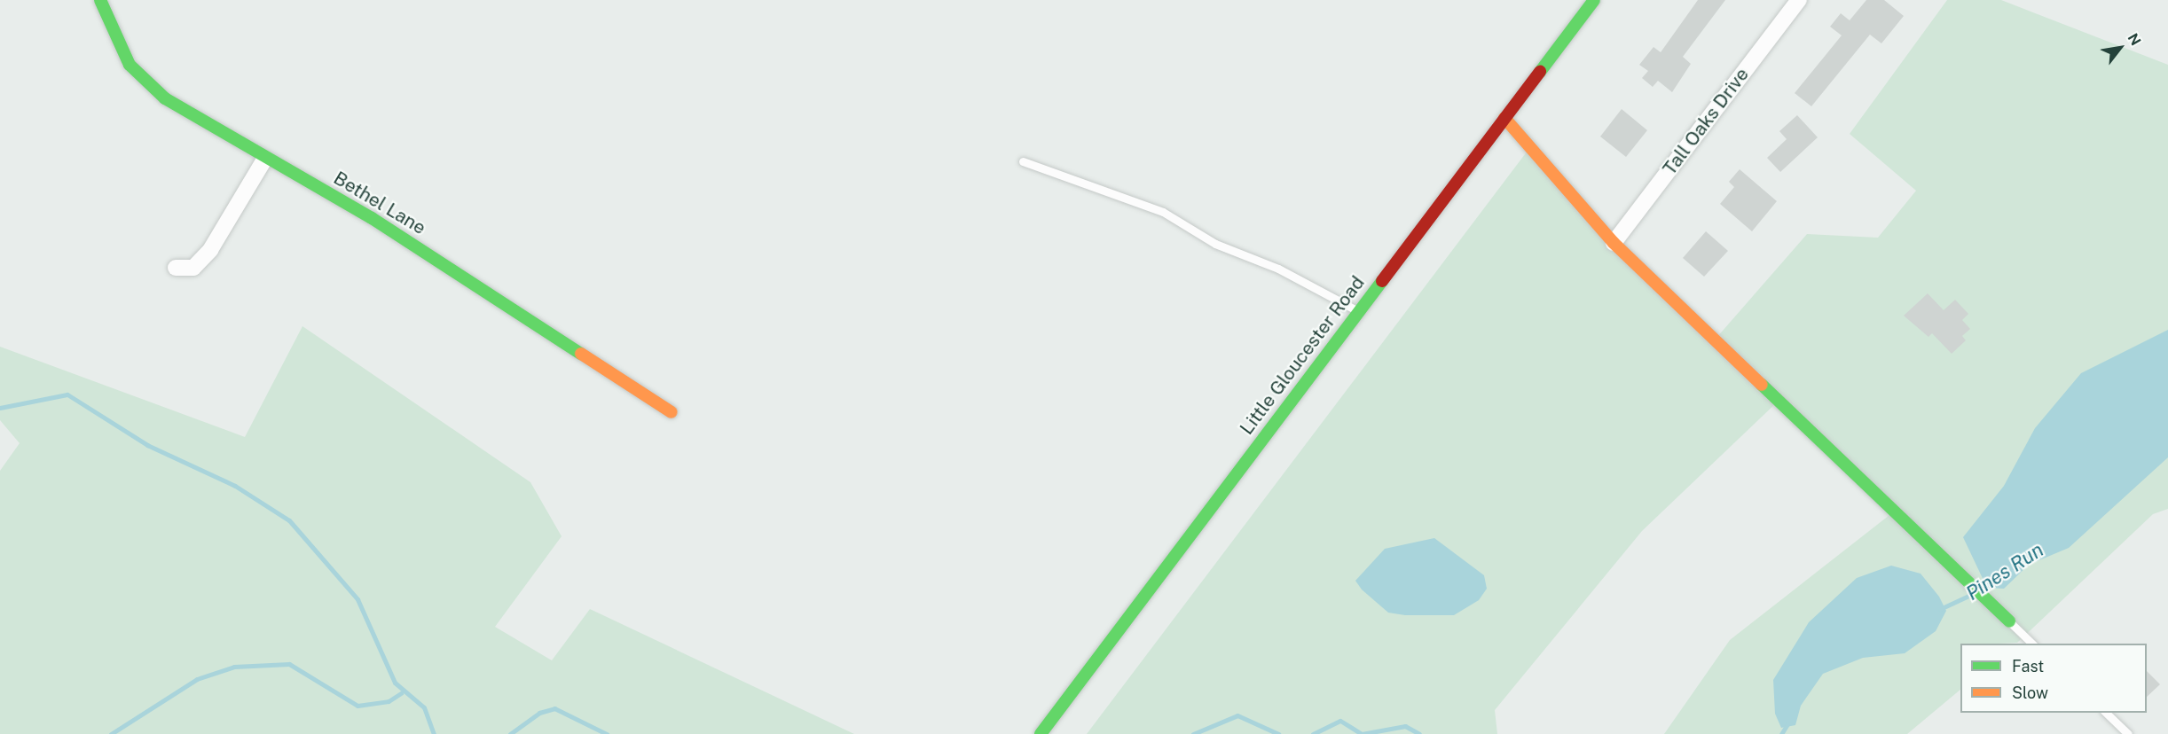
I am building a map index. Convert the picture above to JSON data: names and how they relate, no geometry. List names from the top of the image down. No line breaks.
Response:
{"streets":{"street":["Tall Oaks Drive","Bethel Lane","Little Gloucester Road"]},"water":["Pines Run"],"legend":["Fast","Slow"],"north":"top right"}
